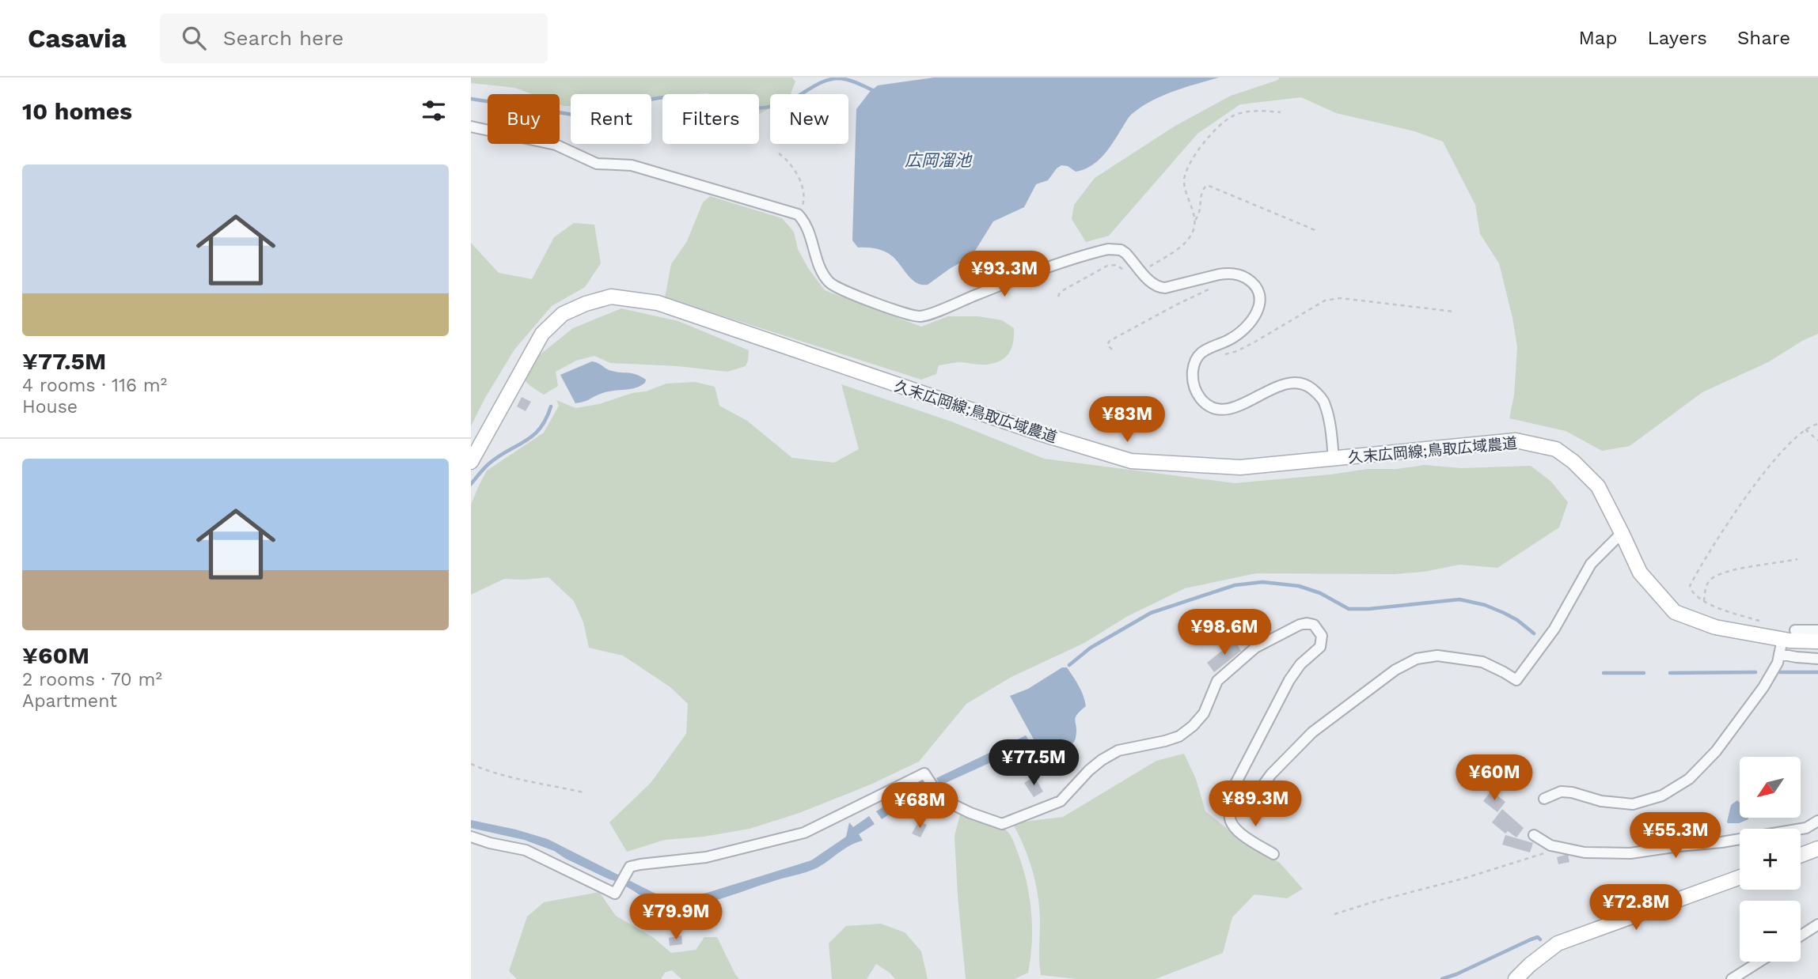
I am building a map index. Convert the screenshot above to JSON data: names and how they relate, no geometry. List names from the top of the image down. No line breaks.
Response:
{"streets":{"street":["久末広岡線;鳥取広域農道"]},"water":["広岡溜池"],"north":"bottom left","page":{"header":"Casavia","search":"Search here","nav":["Map","Layers","Share"],"heading":"10 homes","chip":["Buy","Rent","Filters","New"],"list":[{"name":"¥77.5M","note":"4 rooms · 116 m² · House"},{"name":"¥60M","note":"2 rooms · 70 m² · Apartment"}],"price":["¥93.3M","¥83M","¥98.6M","¥77.5M","¥60M","¥89.3M","¥68M","¥55.3M","¥72.8M","¥79.9M"],"map_buttons":["+","−"]}}
